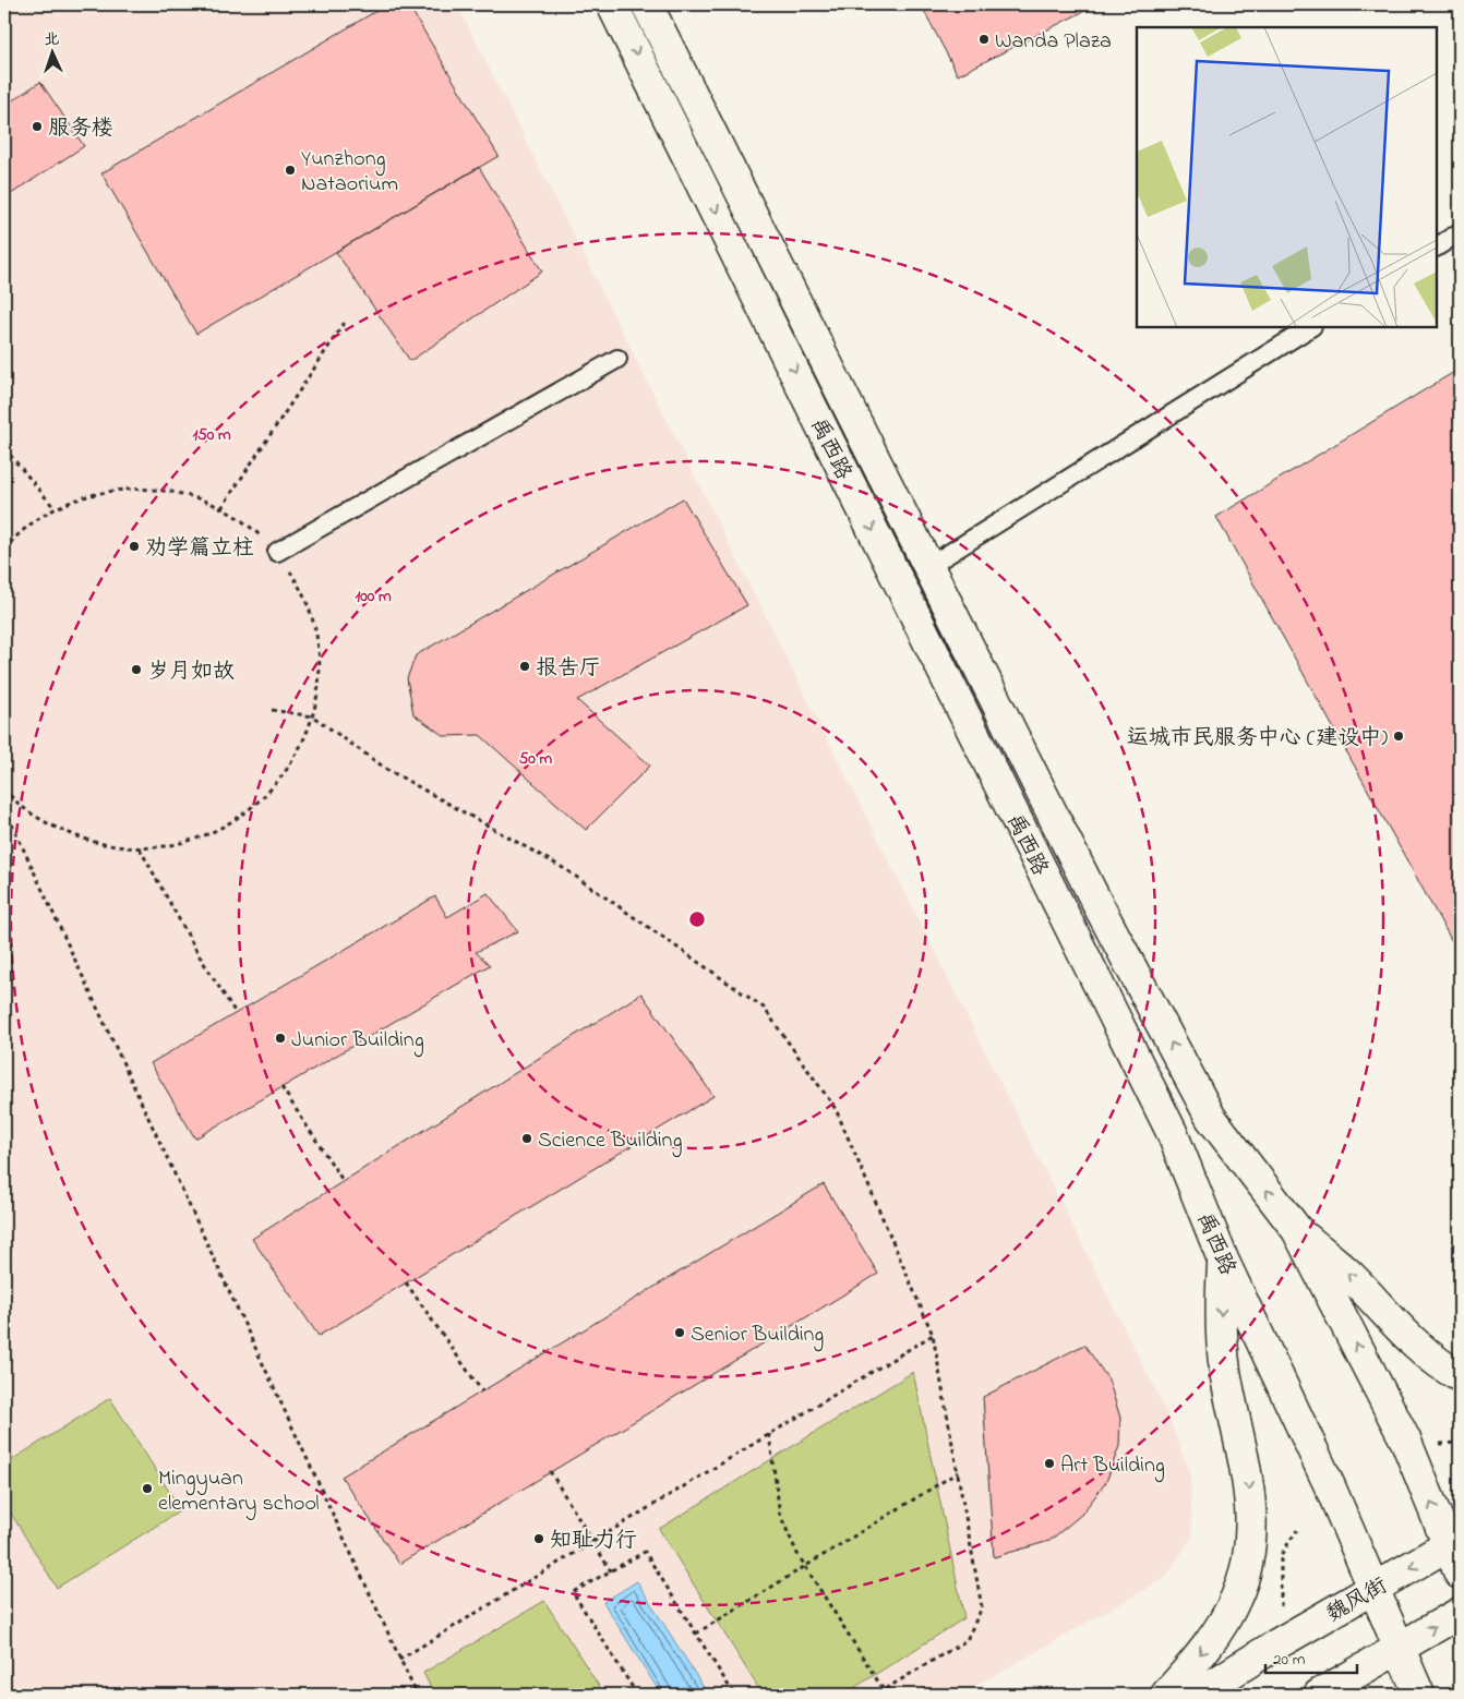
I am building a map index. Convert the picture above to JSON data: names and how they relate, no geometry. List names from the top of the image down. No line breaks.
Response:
{"streets":{"main road":["禹西路","魏风街"]},"crossings":[["禹西路","魏风街"]],"places":["Wanda Plaza","服务楼","Yunzhong Nataorium","劝学篇立柱","报告厅","岁月如故","运城市民服务中心 (建设中)","Junior Building","Science Building","Senior Building","Art Building","Mingyuan elementary school","知耻力行"],"scale_bar":"20 m","north":"top","rings":["150 m","100 m","50 m"]}
